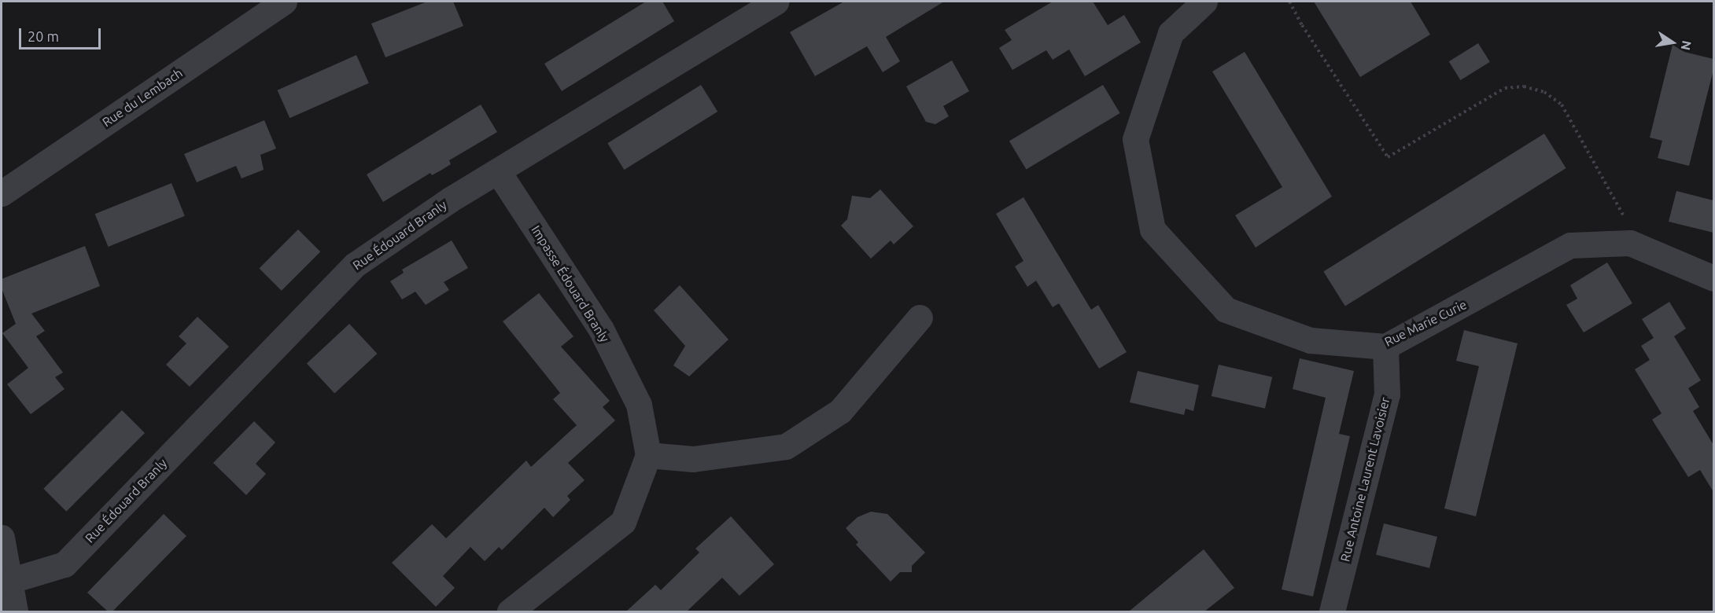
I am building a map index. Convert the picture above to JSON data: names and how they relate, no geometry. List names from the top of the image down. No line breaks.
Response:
{"streets":{"street":["Rue du Lembach","Rue Édouard Branly","Impasse Édouard Branly","Rue Marie Curie","Rue Antoine Laurent Lavoisier"]},"crossings":[["Rue Édouard Branly","Impasse Édouard Branly"],["Rue Marie Curie","Rue Antoine Laurent Lavoisier"]],"scale_bar":"20 m","north":"right"}
